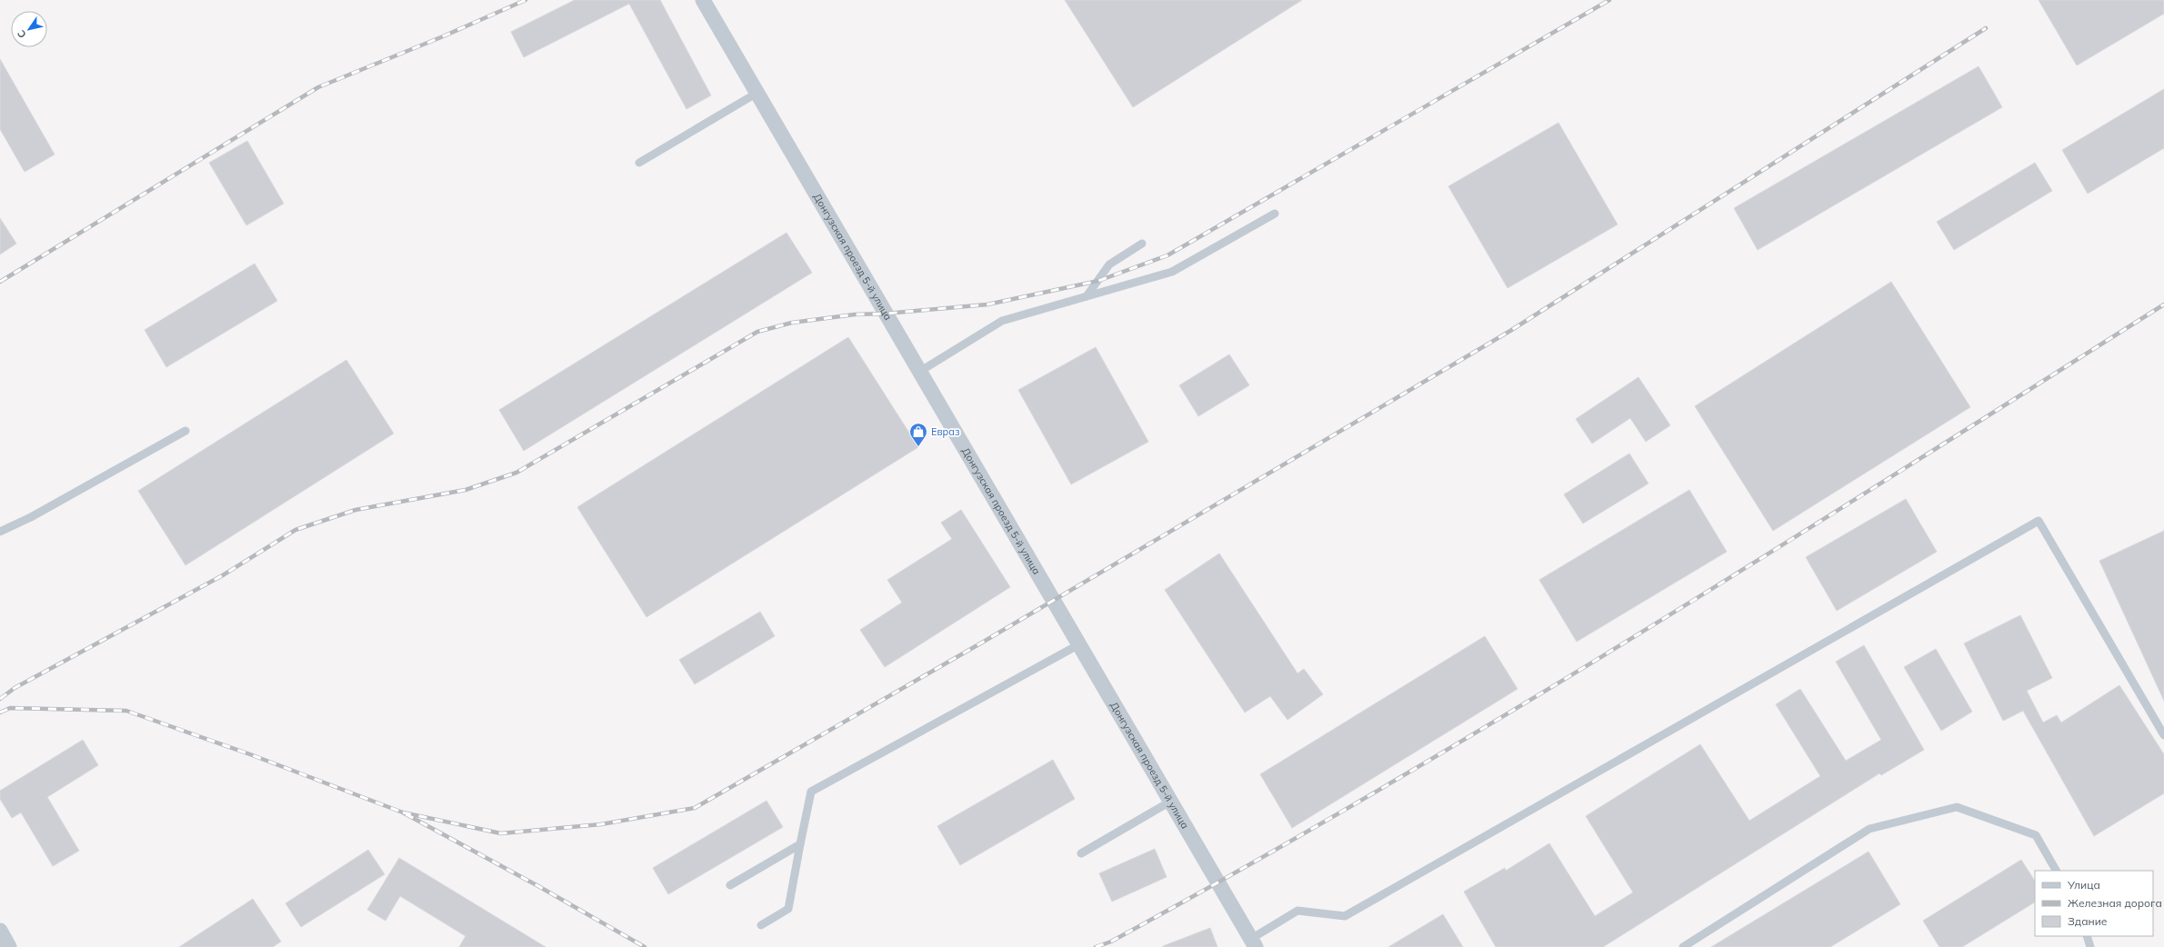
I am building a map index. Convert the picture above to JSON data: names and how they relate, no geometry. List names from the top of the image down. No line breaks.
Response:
{"streets":{"street":["Донгузская проезд 5-й улица"]},"places":{"shop":["Евраз"]},"legend":["Улица","Железная дорога","Здание"],"north":"bottom left"}
